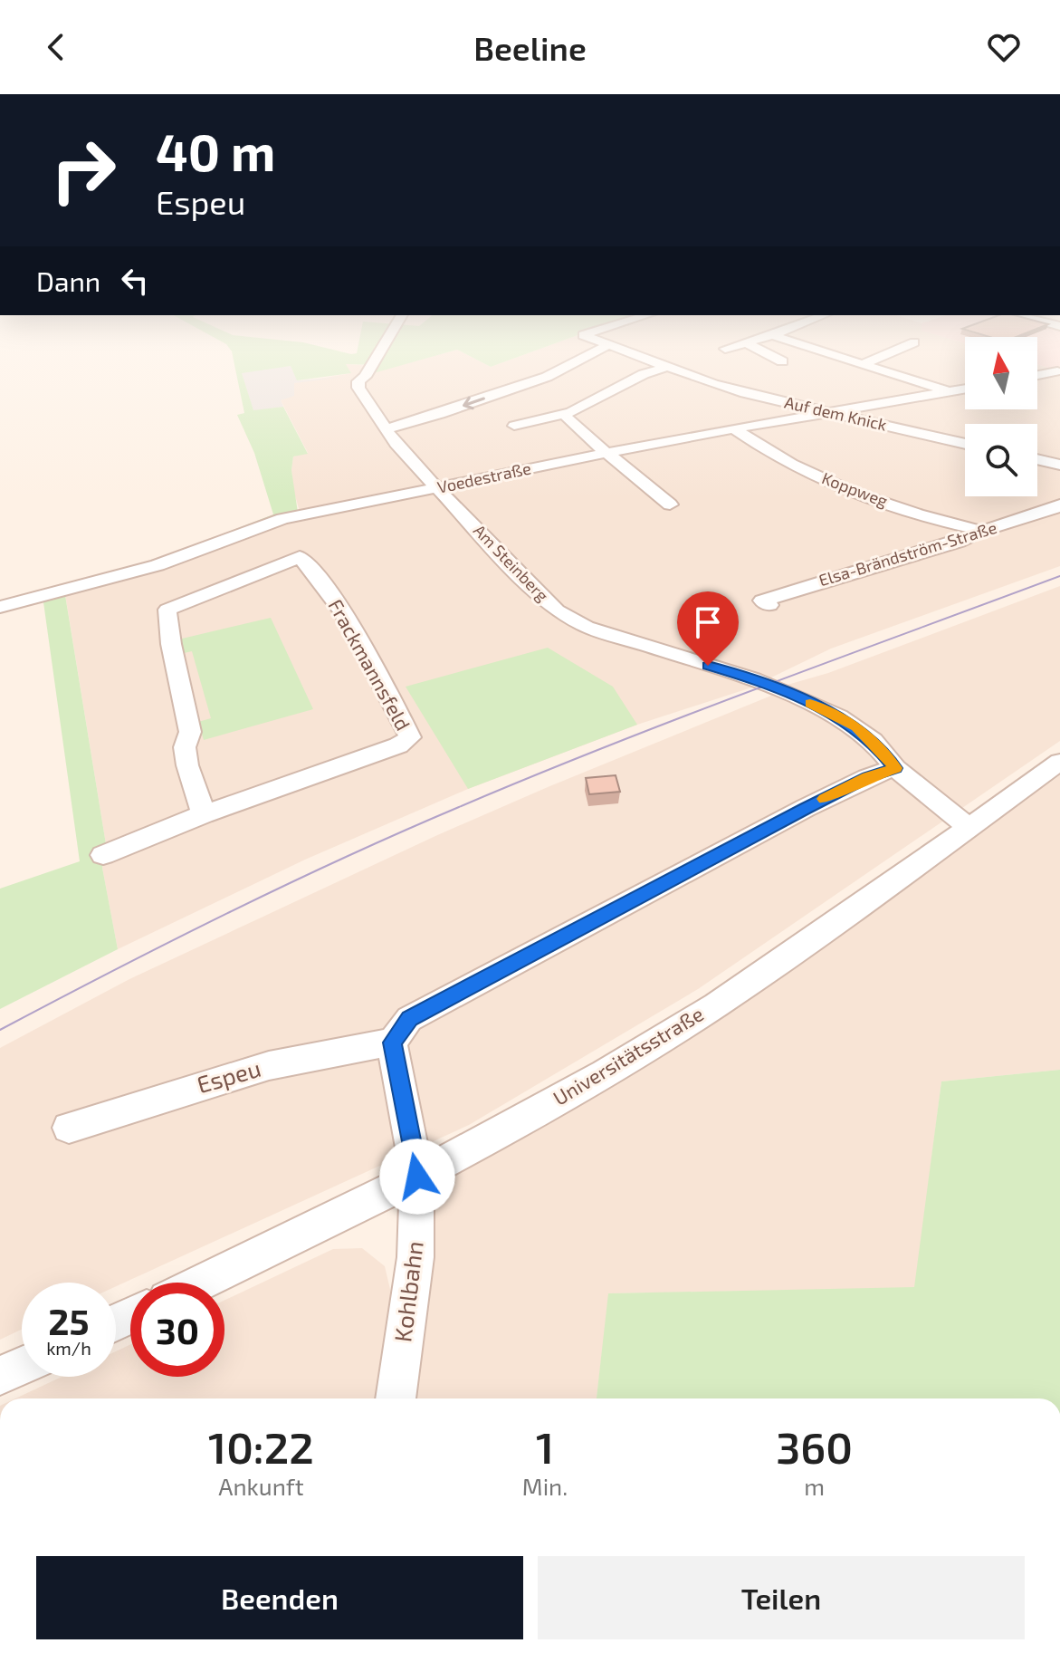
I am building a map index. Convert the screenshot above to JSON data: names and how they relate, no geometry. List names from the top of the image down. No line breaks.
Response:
{"streets":{"street":["Auf dem Knick","Voedestraße","Koppweg","Elsa-Brändström-Straße","Am Steinberg","Frackmannsfeld","Universitätsstraße","Espeu","Kohlbahn"]},"crossings":[["Auf dem Knick","Voedestraße"],["Voedestraße","Koppweg"],["Voedestraße","Am Steinberg"],["Voedestraße","Frackmannsfeld"],["Koppweg","Elsa-Brändström-Straße"],["Am Steinberg","Universitätsstraße"],["Universitätsstraße","Kohlbahn"]],"north":"top","page":{"header":"Beeline","turn":["40 m","Espeu"],"then":"Dann","speed":"25 km/h","limit":"30","eta":["10:22","Ankunft","1","Min.","360","m"],"buttons":["Beenden","Teilen"]}}
